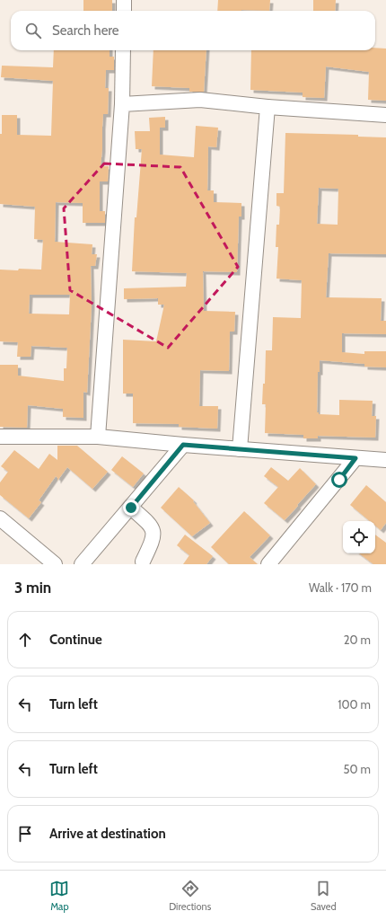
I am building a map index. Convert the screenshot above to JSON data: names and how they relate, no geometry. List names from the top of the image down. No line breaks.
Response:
{"page":{"search":"Search here","heading":["3 min","Walk · 170 m"],"list":[["Continue","20 m"],["Turn left","100 m"],["Turn left","50 m"],"Arrive at destination"],"nav":["Map","Directions","Saved"]}}
